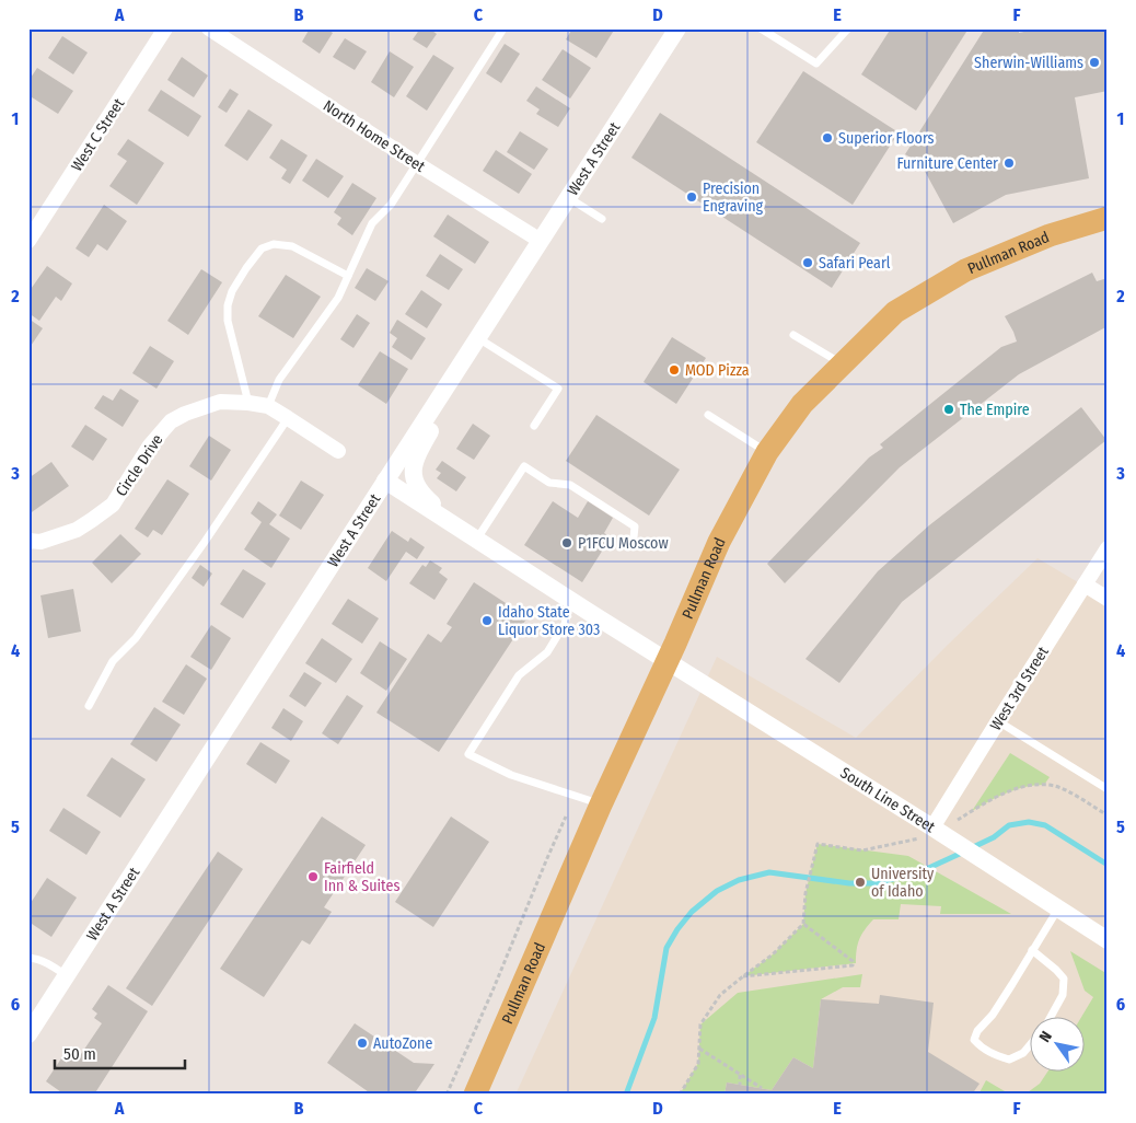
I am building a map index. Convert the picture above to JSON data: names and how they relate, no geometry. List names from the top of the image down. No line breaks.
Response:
{"streets":{"main road":["Pullman Road"],"street":["West C Street","North Home Street","West A Street","Circle Drive","West 3rd Street","South Line Street"]},"crossings":[["North Home Street","West A Street"],["Pullman Road","South Line Street"],["West 3rd Street","South Line Street"]],"places":["Sherwin-Williams","Superior Floors","Furniture Center","Precision Engraving","Safari Pearl","MOD Pizza","The Empire","P1FCU Moscow","Idaho State Liquor Store 303","Fairfield Inn & Suites","University of Idaho","AutoZone"],"scale_bar":"50 m","north":"top left","grid":{"columns":["A","B","C","D","E","F"],"rows":["1","2","3","4","5","6"]}}
